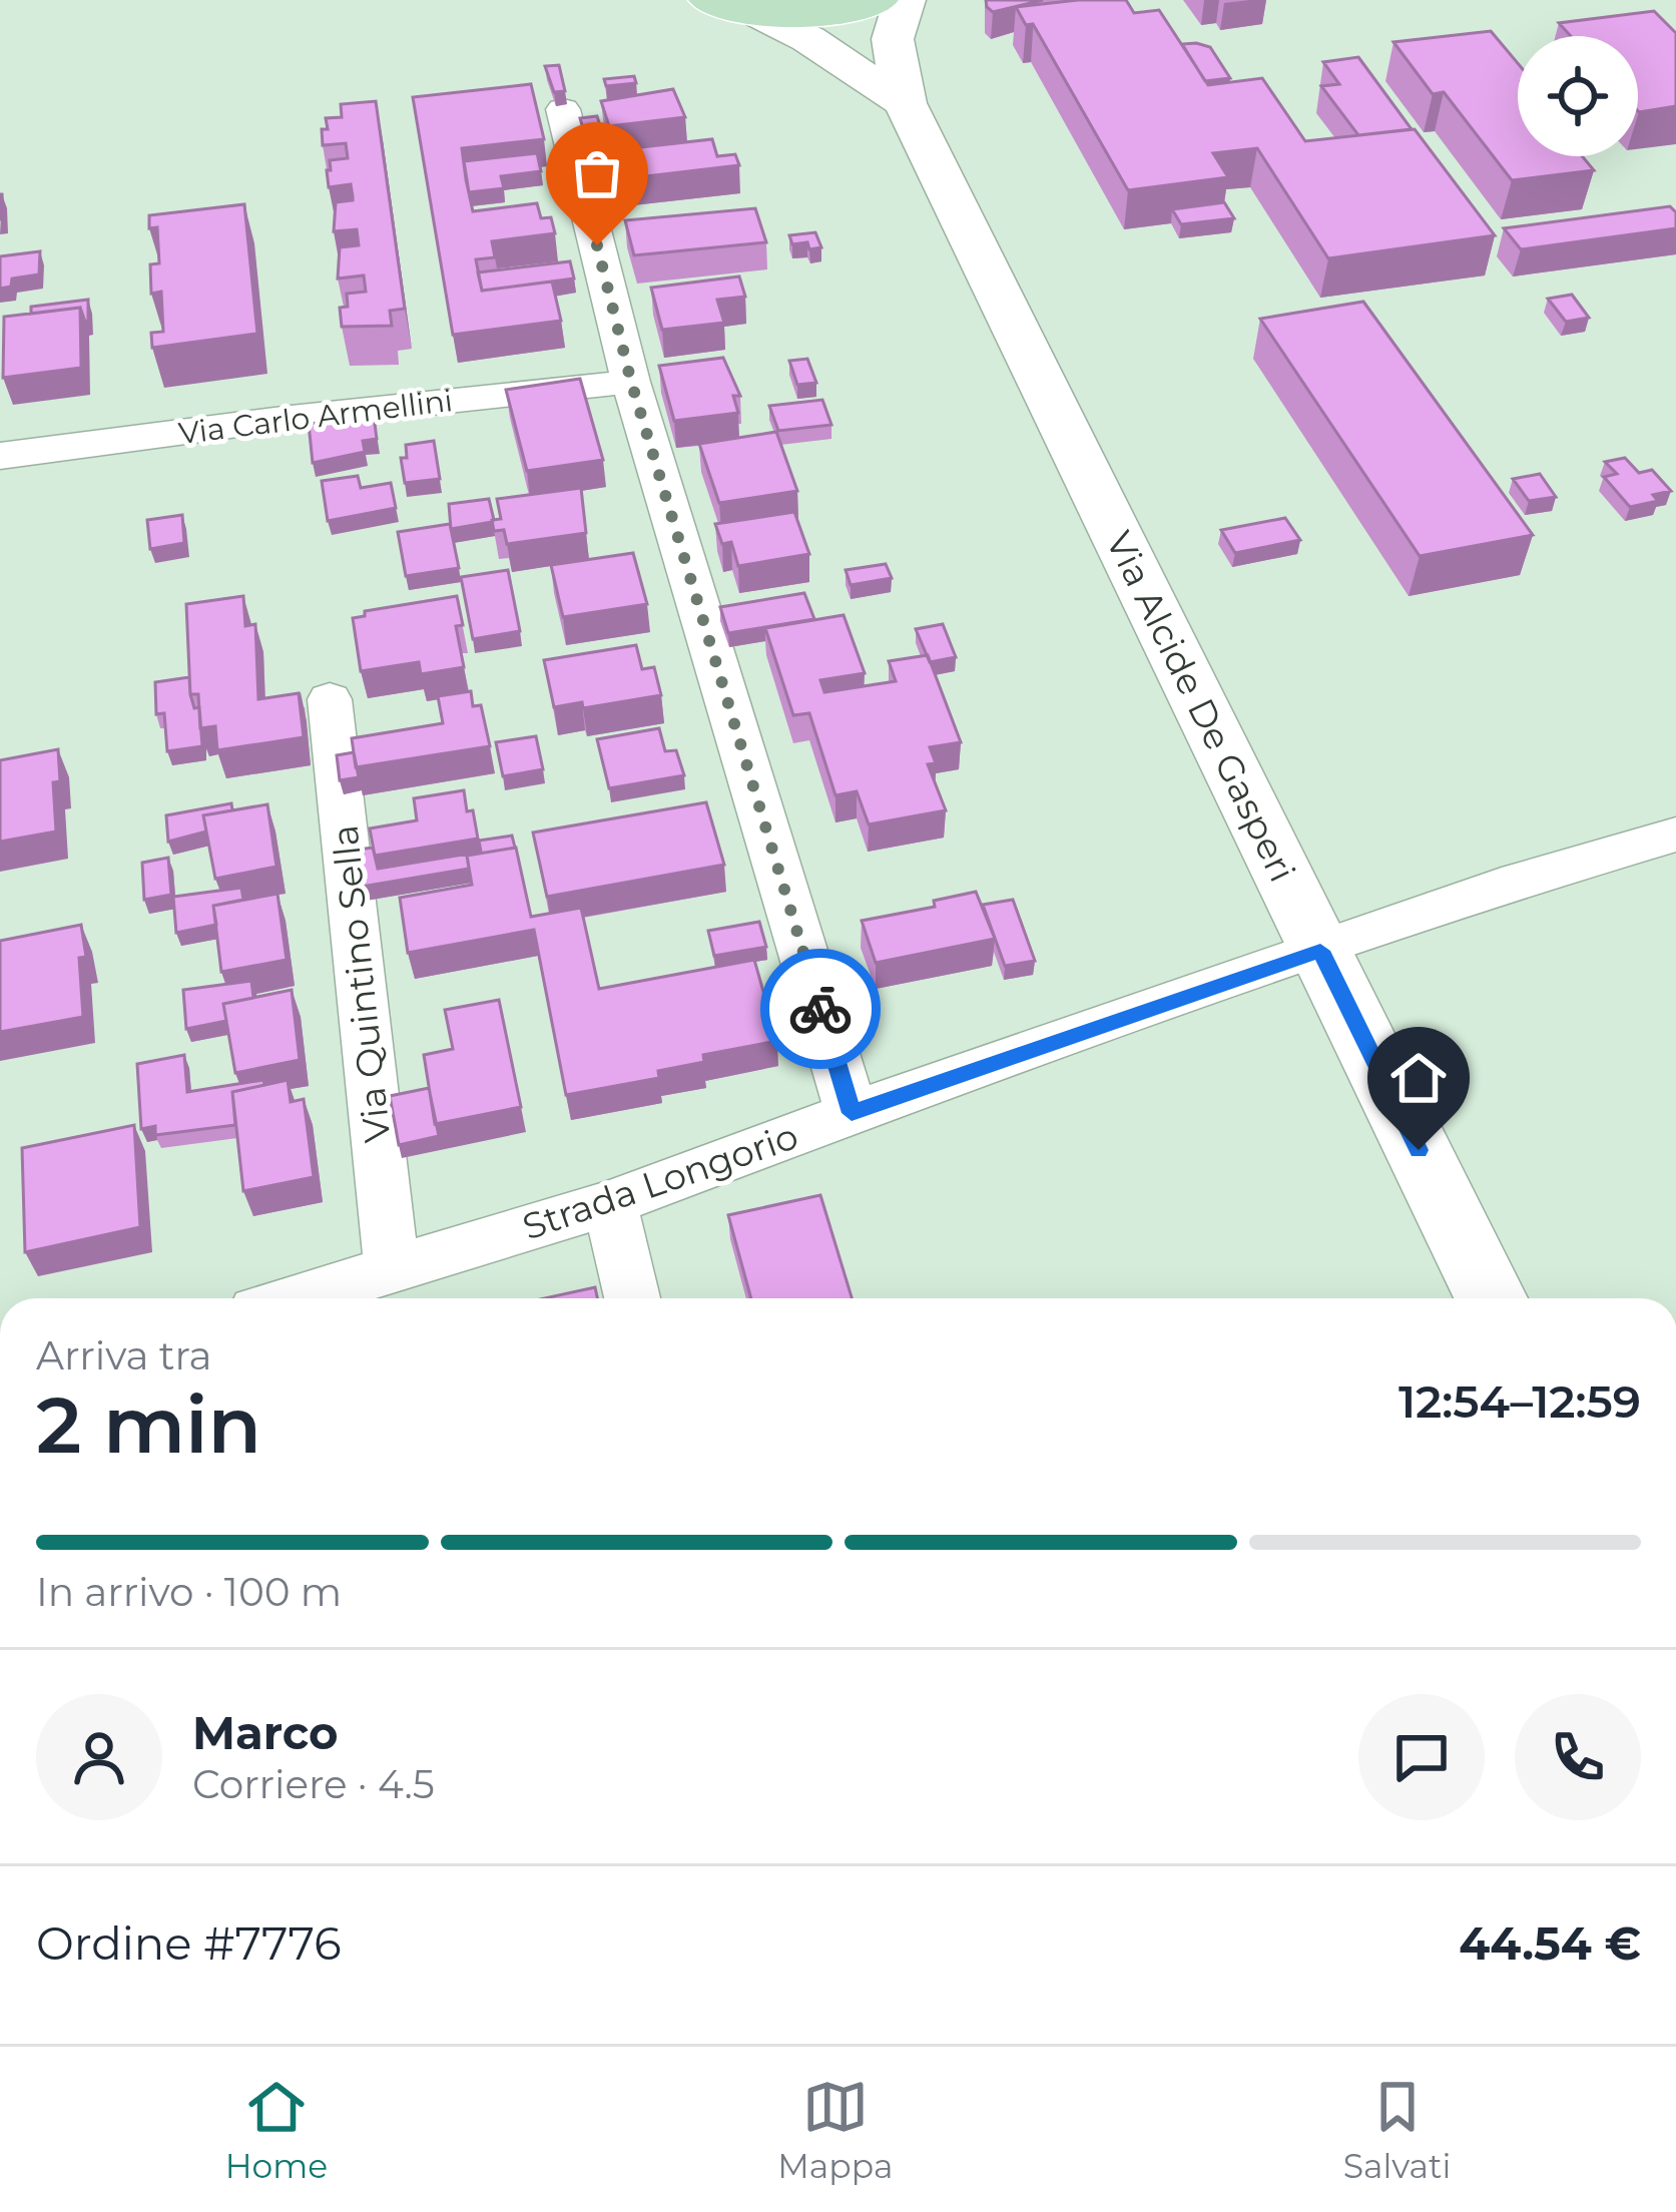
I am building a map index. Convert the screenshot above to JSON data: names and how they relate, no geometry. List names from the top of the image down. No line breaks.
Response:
{"streets":{"main road":["Via Alcide De Gasperi"],"street":["Via Carlo Armellini","Via Quintino Sella","Strada Longorio"]},"crossings":[["Via Alcide De Gasperi","Strada Longorio"],["Via Quintino Sella","Strada Longorio"]],"page":{"heading":["2 min","Arriva tra","12:54–12:59"],"panel":["Marco","Corriere · 4.5","Ordine #7776","44.54 €"],"bar":"In arrivo · 100 m","tabs":["Home","Mappa","Salvati"]}}
